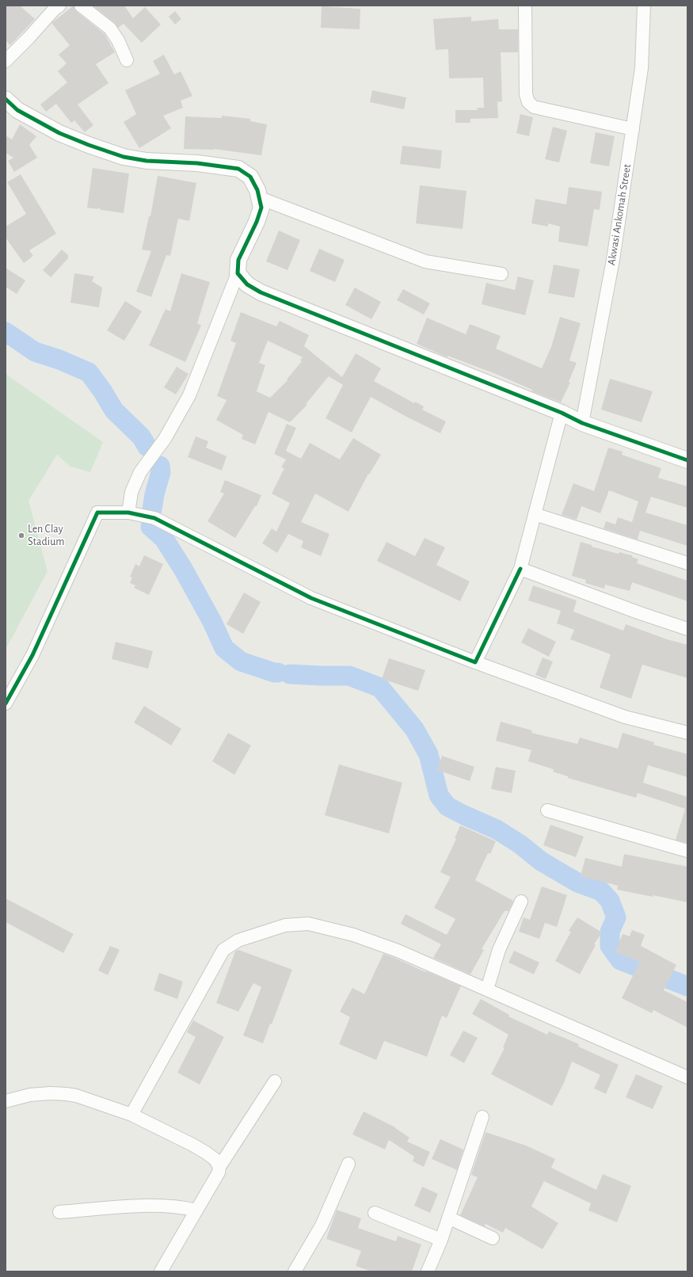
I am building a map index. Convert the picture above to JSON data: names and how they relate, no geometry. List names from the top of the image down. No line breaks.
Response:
{"streets":{"street":["Akwasi Ankomah Street"]},"places":["Len Clay Stadium"]}
